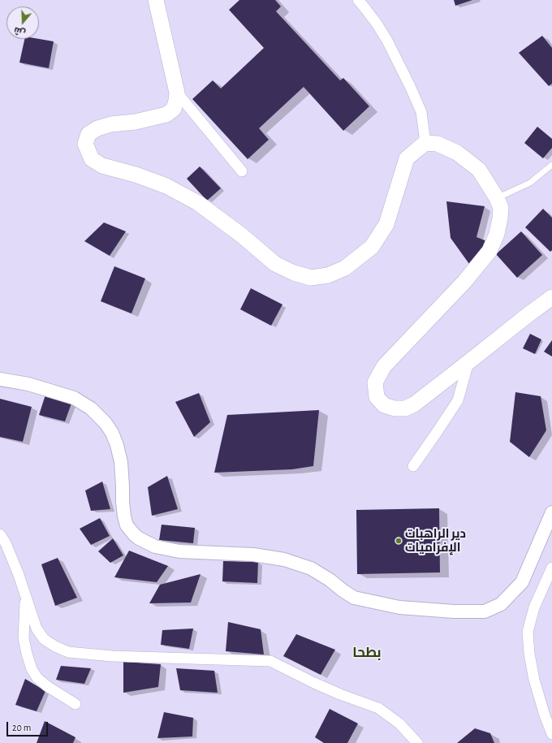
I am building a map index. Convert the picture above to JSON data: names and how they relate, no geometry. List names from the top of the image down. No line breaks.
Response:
{"districts":["بطحا"],"places":["دير الراهبات الإفراميات"],"scale_bar":"20 m","north":"bottom"}
